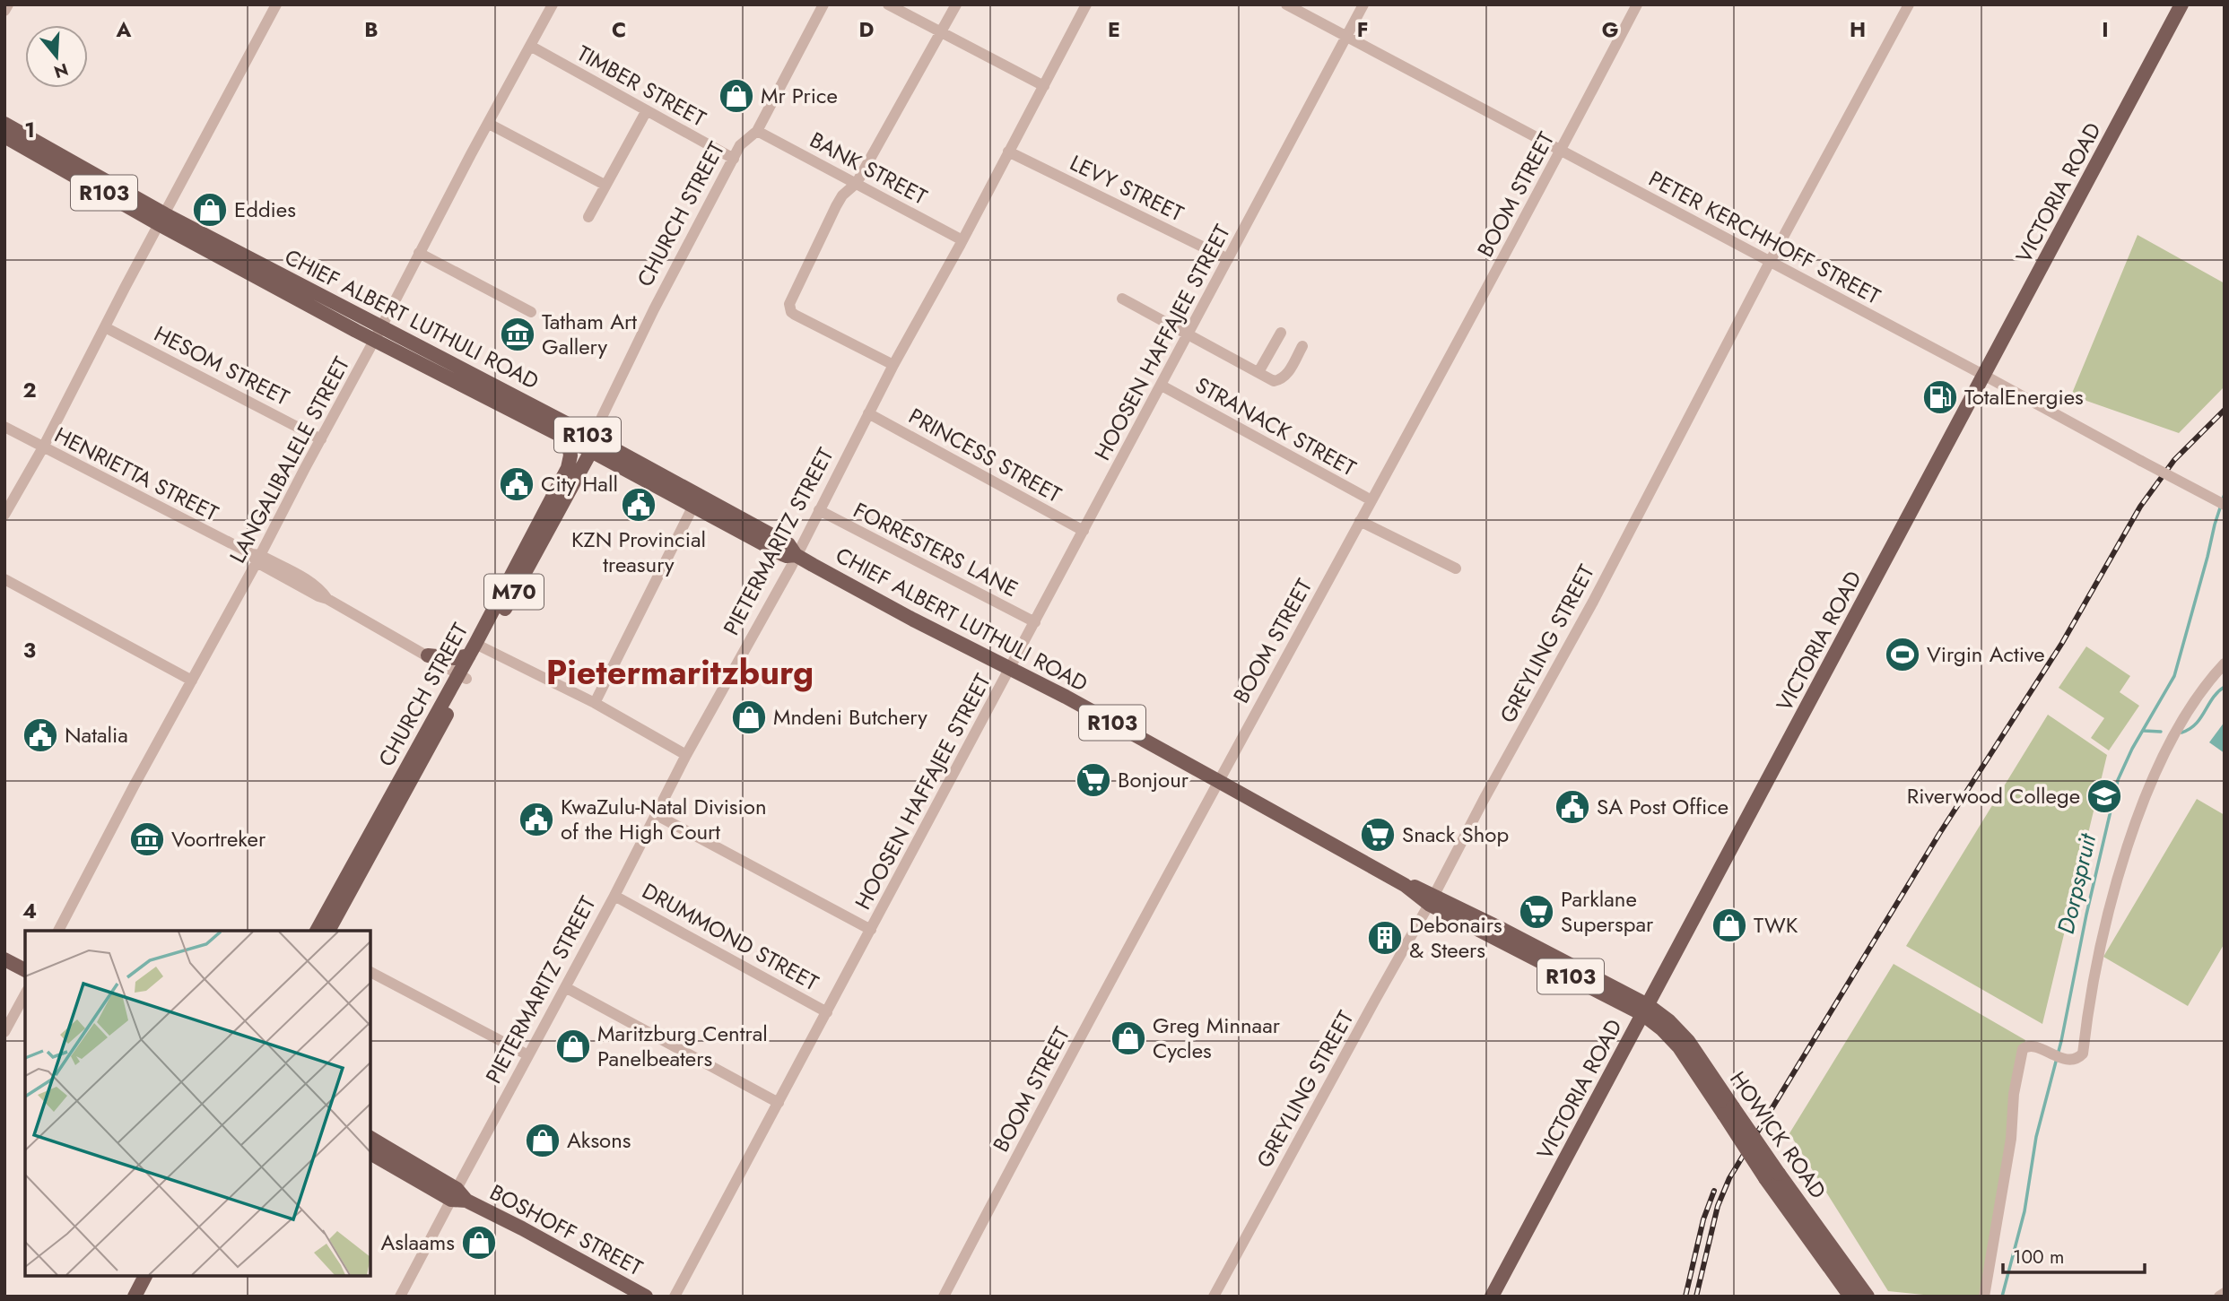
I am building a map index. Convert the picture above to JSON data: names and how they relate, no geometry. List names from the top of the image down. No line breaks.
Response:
{"streets":{"main road":["R103","VICTORIA ROAD","CHURCH STREET","CHIEF ALBERT LUTHULI ROAD","M70","HOWICK ROAD","BOSHOFF STREET"],"street":["TIMBER STREET","BANK STREET","LEVY STREET","BOOM STREET","PETER KERCHHOFF STREET","HOOSEN HAFFAJEE STREET","HESOM STREET","STRANACK STREET","PRINCESS STREET","LANGALIBALELE STREET","HENRIETTA STREET","PIETERMARITZ STREET","FORRESTERS LANE","GREYLING STREET","DRUMMOND STREET"]},"crossings":[["TIMBER STREET","CHURCH STREET"],["TIMBER STREET","LANGALIBALELE STREET"],["BANK STREET","CHURCH STREET"],["BANK STREET","PIETERMARITZ STREET"],["LEVY STREET","HOOSEN HAFFAJEE STREET"],["LEVY STREET","PIETERMARITZ STREET"],["VICTORIA ROAD","PETER KERCHHOFF STREET"],["VICTORIA ROAD","CHIEF ALBERT LUTHULI ROAD"],["VICTORIA ROAD","HOWICK ROAD"],["BOOM STREET","PETER KERCHHOFF STREET"],["BOOM STREET","CHIEF ALBERT LUTHULI ROAD"],["BOOM STREET","STRANACK STREET"],["CHURCH STREET","CHIEF ALBERT LUTHULI ROAD"],["CHURCH STREET","HENRIETTA STREET"],["PETER KERCHHOFF STREET","HOOSEN HAFFAJEE STREET"],["PETER KERCHHOFF STREET","GREYLING STREET"],["CHIEF ALBERT LUTHULI ROAD","HOOSEN HAFFAJEE STREET"],["CHIEF ALBERT LUTHULI ROAD","LANGALIBALELE STREET"],["CHIEF ALBERT LUTHULI ROAD","PIETERMARITZ STREET"],["CHIEF ALBERT LUTHULI ROAD","GREYLING STREET"],["CHIEF ALBERT LUTHULI ROAD","HOWICK ROAD"],["HOOSEN HAFFAJEE STREET","STRANACK STREET"],["HOOSEN HAFFAJEE STREET","PRINCESS STREET"],["HOOSEN HAFFAJEE STREET","FORRESTERS LANE"],["HOOSEN HAFFAJEE STREET","DRUMMOND STREET"],["HESOM STREET","LANGALIBALELE STREET"],["PRINCESS STREET","PIETERMARITZ STREET"],["LANGALIBALELE STREET","HENRIETTA STREET"],["PIETERMARITZ STREET","FORRESTERS LANE"],["PIETERMARITZ STREET","DRUMMOND STREET"],["PIETERMARITZ STREET","BOSHOFF STREET"]],"districts":["Pietermaritzburg"],"water":["Dorpspruit"],"places":{"shop":["Mr Price","Eddies","Mndeni Butchery","TWK","Greg Minnaar Cycles","Maritzburg Central Panelbeaters","Aksons","Aslaams"],"museum":["Tatham Art Gallery","Voortreker"],"fuel station":["TotalEnergies"],"public building":["City Hall","KZN Provincial treasury","Natalia","SA Post Office","KwaZulu-Natal Division of the High Court"],"sports":["Virgin Active"],"supermarket":["Bonjour","Snack Shop","Parklane Superspar"],"school or university":["Riverwood College"],"building":["Debonairs & Steers"]},"scale_bar":"100 m","north":"bottom","grid":{"columns":["A","B","C","D","E","F","G","H","I"],"rows":["1","2","3","4"]}}
